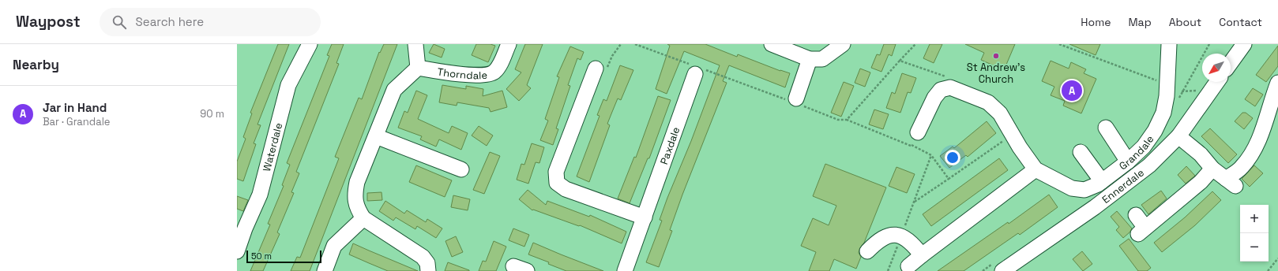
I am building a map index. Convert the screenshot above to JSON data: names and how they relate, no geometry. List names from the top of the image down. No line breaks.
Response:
{"streets":{"street":["Thorndale","Paxdale","Waterdale","Grandale","Ennerdale"]},"places":["St Andrew's Church"],"scale_bar":"50 m","north":"bottom left","page":{"header":"Waypost","search":"Search here","nav":["Home","Map","About","Contact"],"heading":"Nearby","pins":"A","list":[{"mark":"A","name":"Jar in Hand","note":"Bar · Grandale","value":"90 m"}],"map_buttons":["+","−"],"scale":"50 m"}}
